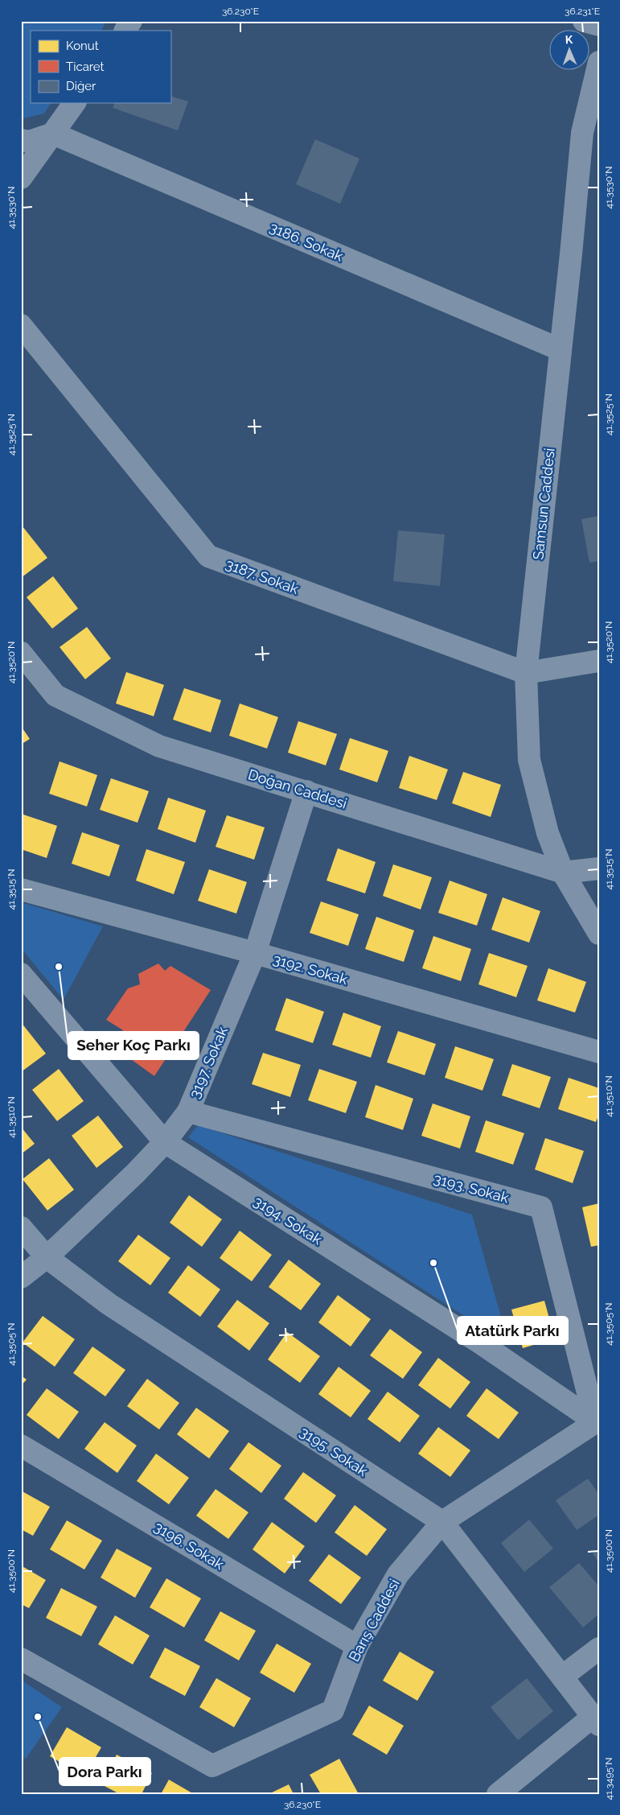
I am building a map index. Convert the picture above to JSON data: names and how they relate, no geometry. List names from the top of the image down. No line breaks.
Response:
{"streets":{"street":["3186. Sokak","Samsun Caddesi","3187. Sokak","Doğan Caddesi","3192. Sokak","3197. Sokak","3193. Sokak","3194. Sokak","3195. Sokak","3196. Sokak","Barış Caddesi"]},"crossings":[["3186. Sokak","Samsun Caddesi"],["Samsun Caddesi","3187. Sokak"],["Samsun Caddesi","Doğan Caddesi"],["Doğan Caddesi","3197. Sokak"],["3192. Sokak","3197. Sokak"],["3197. Sokak","3193. Sokak"],["3197. Sokak","3194. Sokak"],["3197. Sokak","3195. Sokak"],["3193. Sokak","3194. Sokak"],["3193. Sokak","Barış Caddesi"],["3194. Sokak","Barış Caddesi"],["3195. Sokak","Barış Caddesi"],["3196. Sokak","Barış Caddesi"]],"places":["Seher Koç Parkı","Atatürk Parkı","Dora Parkı"],"legend":["Konut","Ticaret","Diğer"],"north":"top","coordinates":["36.230°E","36.231°E","41.3530°N","41.3525°N","41.3520°N","41.3515°N","41.3510°N","41.3505°N","41.3500°N","41.3495°N"]}
